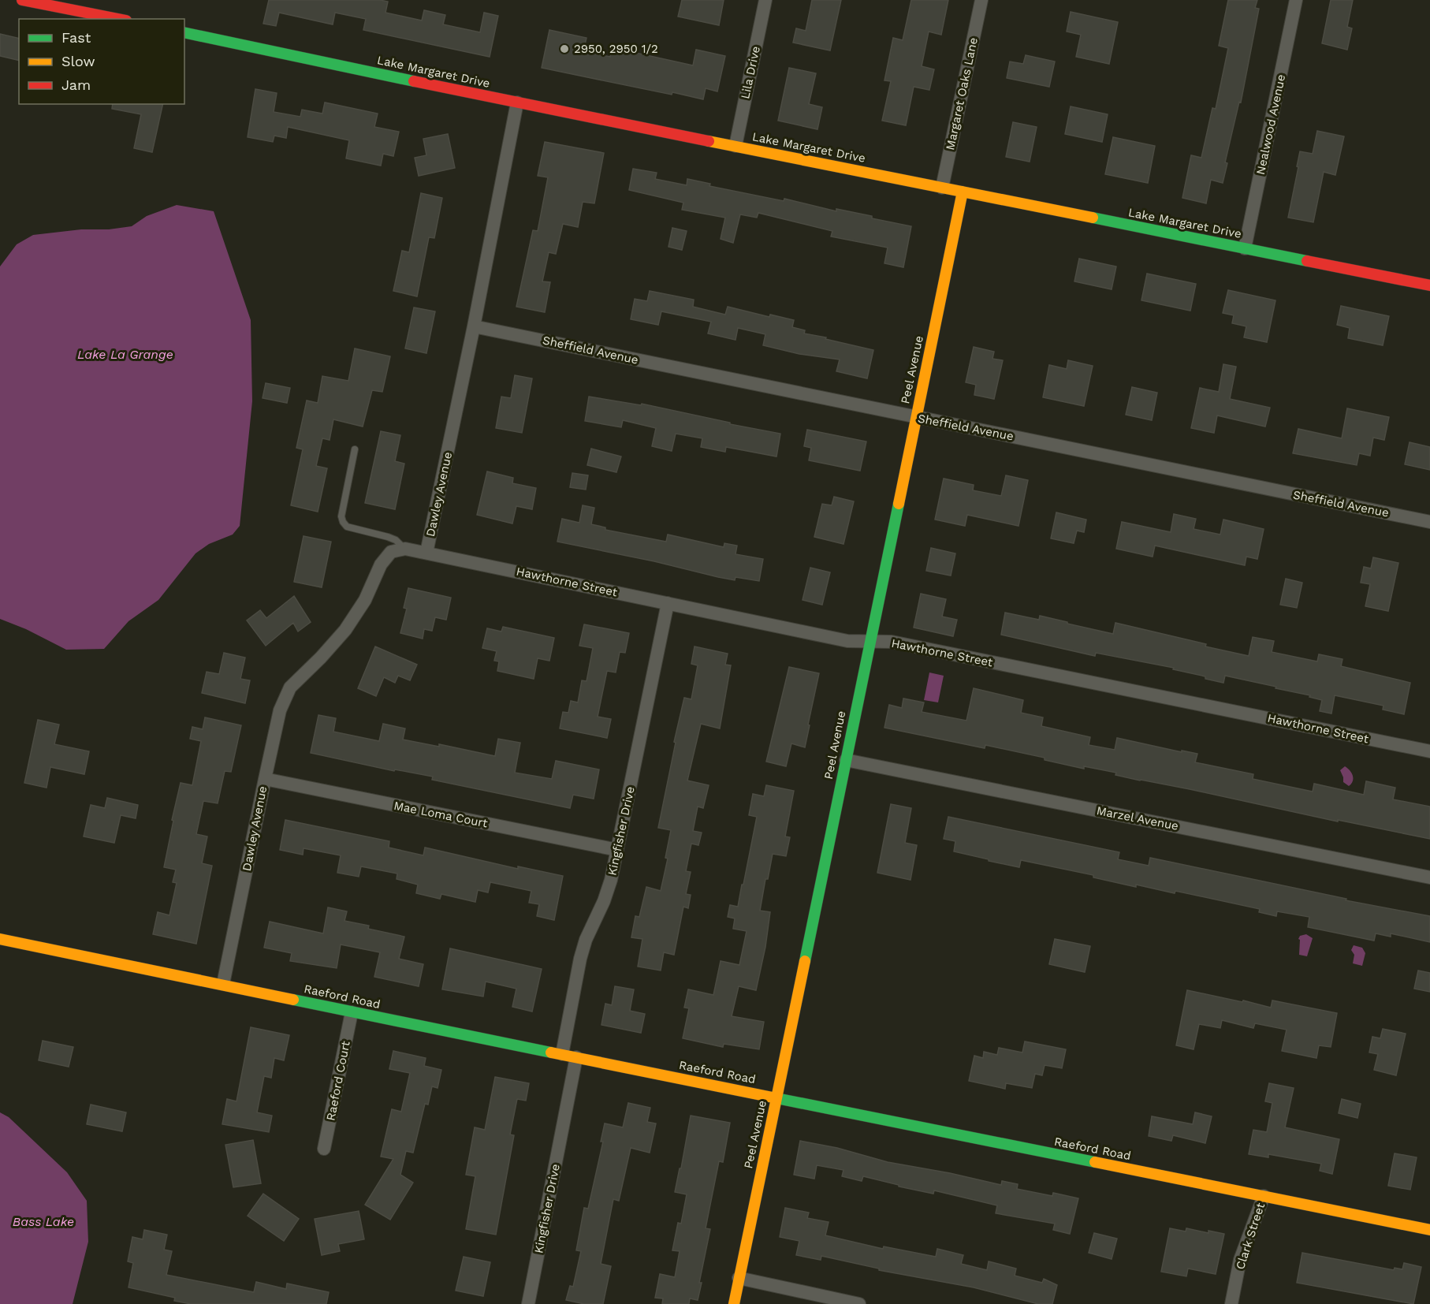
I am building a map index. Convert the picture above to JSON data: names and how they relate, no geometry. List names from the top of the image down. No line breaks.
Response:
{"streets":{"street":["Lake Margaret Drive","Lila Drive","Margaret Oaks Lane","Nealwood Avenue","Sheffield Avenue","Peel Avenue","Dawley Avenue","Hawthorne Street","Mae Loma Court","Marzel Avenue","Kingfisher Drive","Raeford Road","Raeford Court","Clark Street"]},"crossings":[["Lake Margaret Drive","Lila Drive"],["Lake Margaret Drive","Margaret Oaks Lane"],["Lake Margaret Drive","Nealwood Avenue"],["Lake Margaret Drive","Peel Avenue"],["Lake Margaret Drive","Dawley Avenue"],["Sheffield Avenue","Peel Avenue"],["Sheffield Avenue","Dawley Avenue"],["Peel Avenue","Hawthorne Street"],["Peel Avenue","Marzel Avenue"],["Peel Avenue","Raeford Road"],["Dawley Avenue","Hawthorne Street"],["Dawley Avenue","Mae Loma Court"],["Dawley Avenue","Raeford Road"],["Hawthorne Street","Kingfisher Drive"],["Mae Loma Court","Kingfisher Drive"],["Kingfisher Drive","Raeford Road"],["Raeford Road","Raeford Court"],["Raeford Road","Clark Street"]],"water":["Lake La Grange","Bass Lake"],"places":["2950, 2950 1/2"],"legend":["Fast","Slow","Jam"]}
